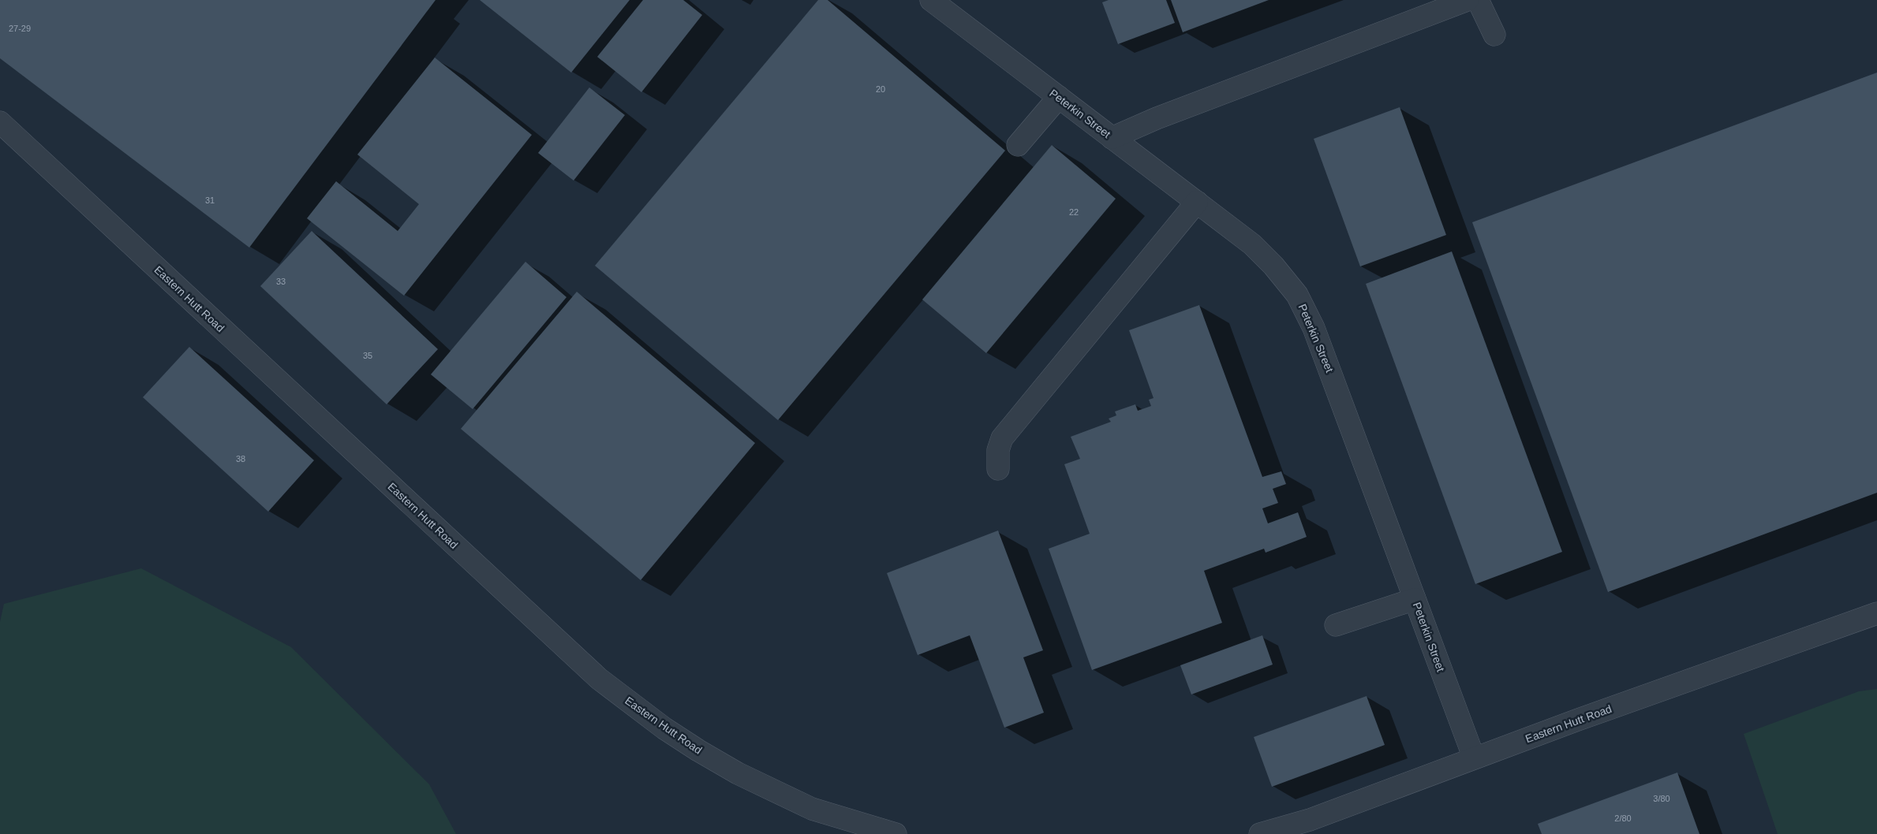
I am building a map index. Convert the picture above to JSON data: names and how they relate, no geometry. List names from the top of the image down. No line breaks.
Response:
{"streets":{"street":["Peterkin Street","Eastern Hutt Road"]},"crossings":[["Peterkin Street","Eastern Hutt Road"]],"house_numbers":["27-29","20","31","22","33","35","38","3/80","2/80"]}
